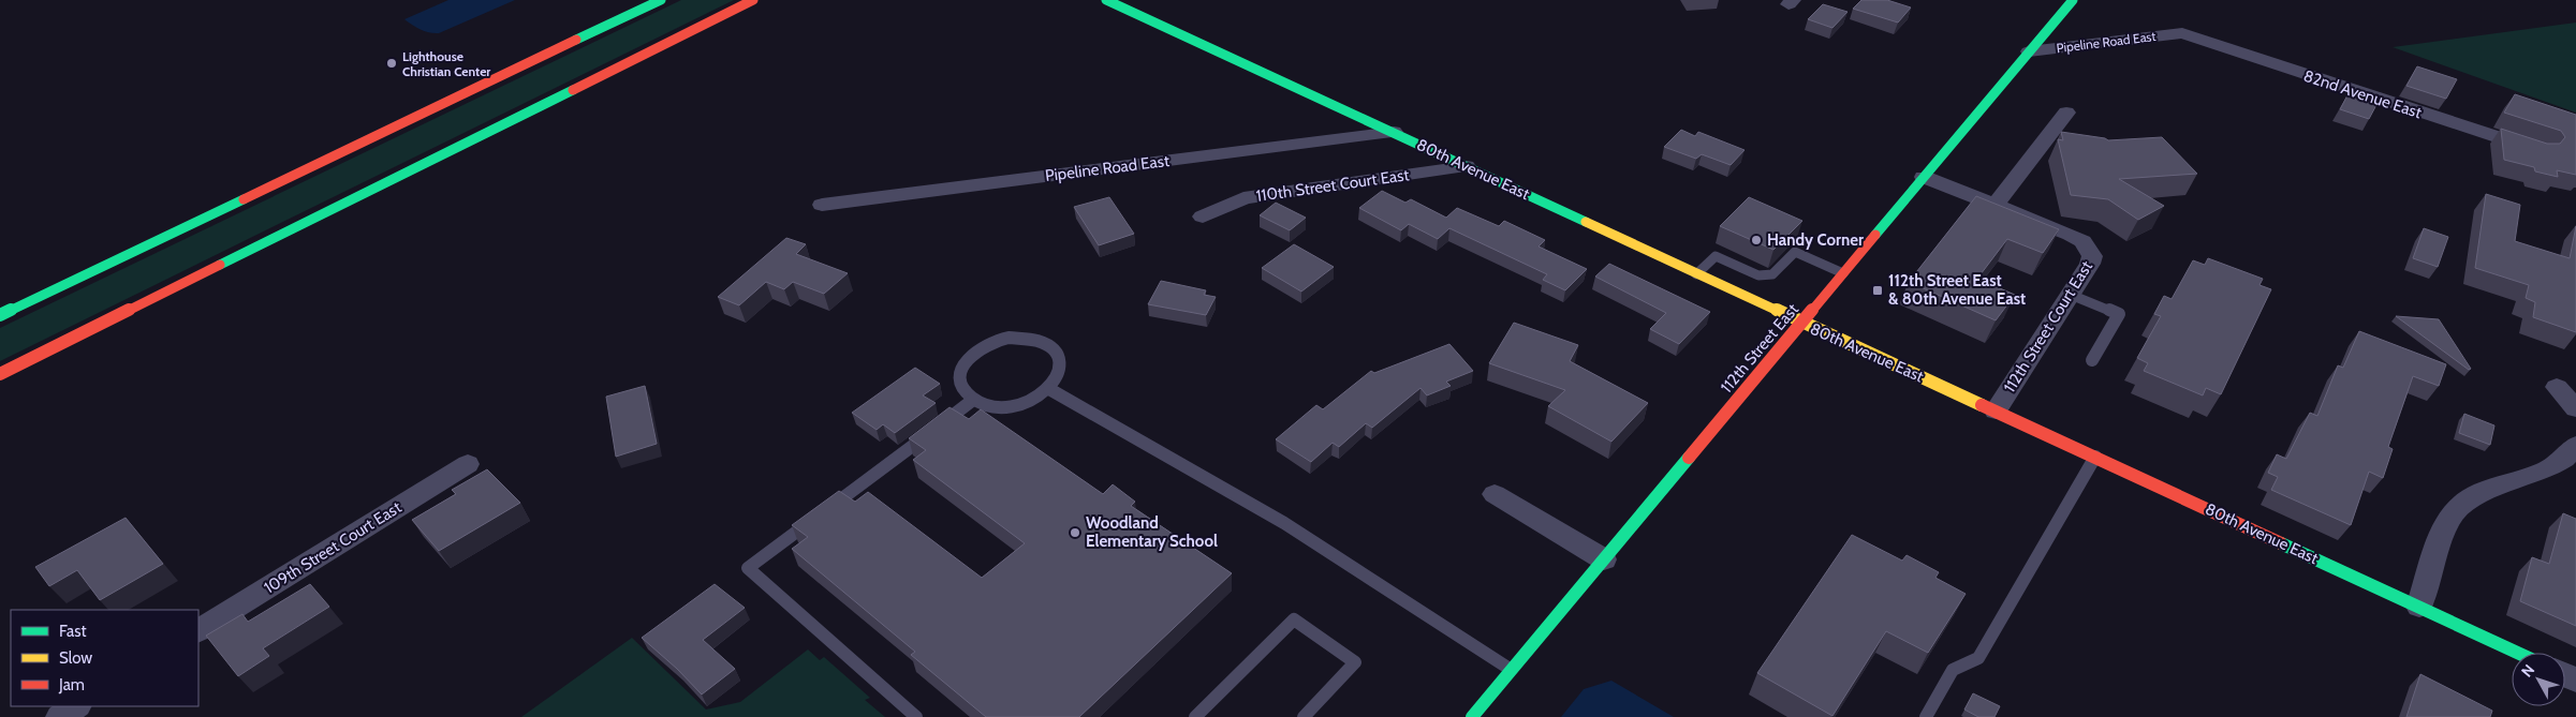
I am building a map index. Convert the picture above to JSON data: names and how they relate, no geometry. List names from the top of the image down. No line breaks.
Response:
{"streets":{"main road":["80th Avenue East","112th Street East"],"street":["Pipeline Road East","82nd Avenue East","110th Street Court East","112th Street Court East","109th Street Court East"]},"crossings":[["Pipeline Road East","82nd Avenue East"],["Pipeline Road East","80th Avenue East"],["Pipeline Road East","112th Street East"],["80th Avenue East","110th Street Court East"],["80th Avenue East","112th Street Court East"],["80th Avenue East","112th Street East"],["112th Street Court East","112th Street East"]],"places":{"other":["Lighthouse Christian Center","Handy Corner","Woodland Elementary School"],"transit":["112th Street East & 80th Avenue East"]},"legend":["Fast","Slow","Jam"],"north":"top left"}
